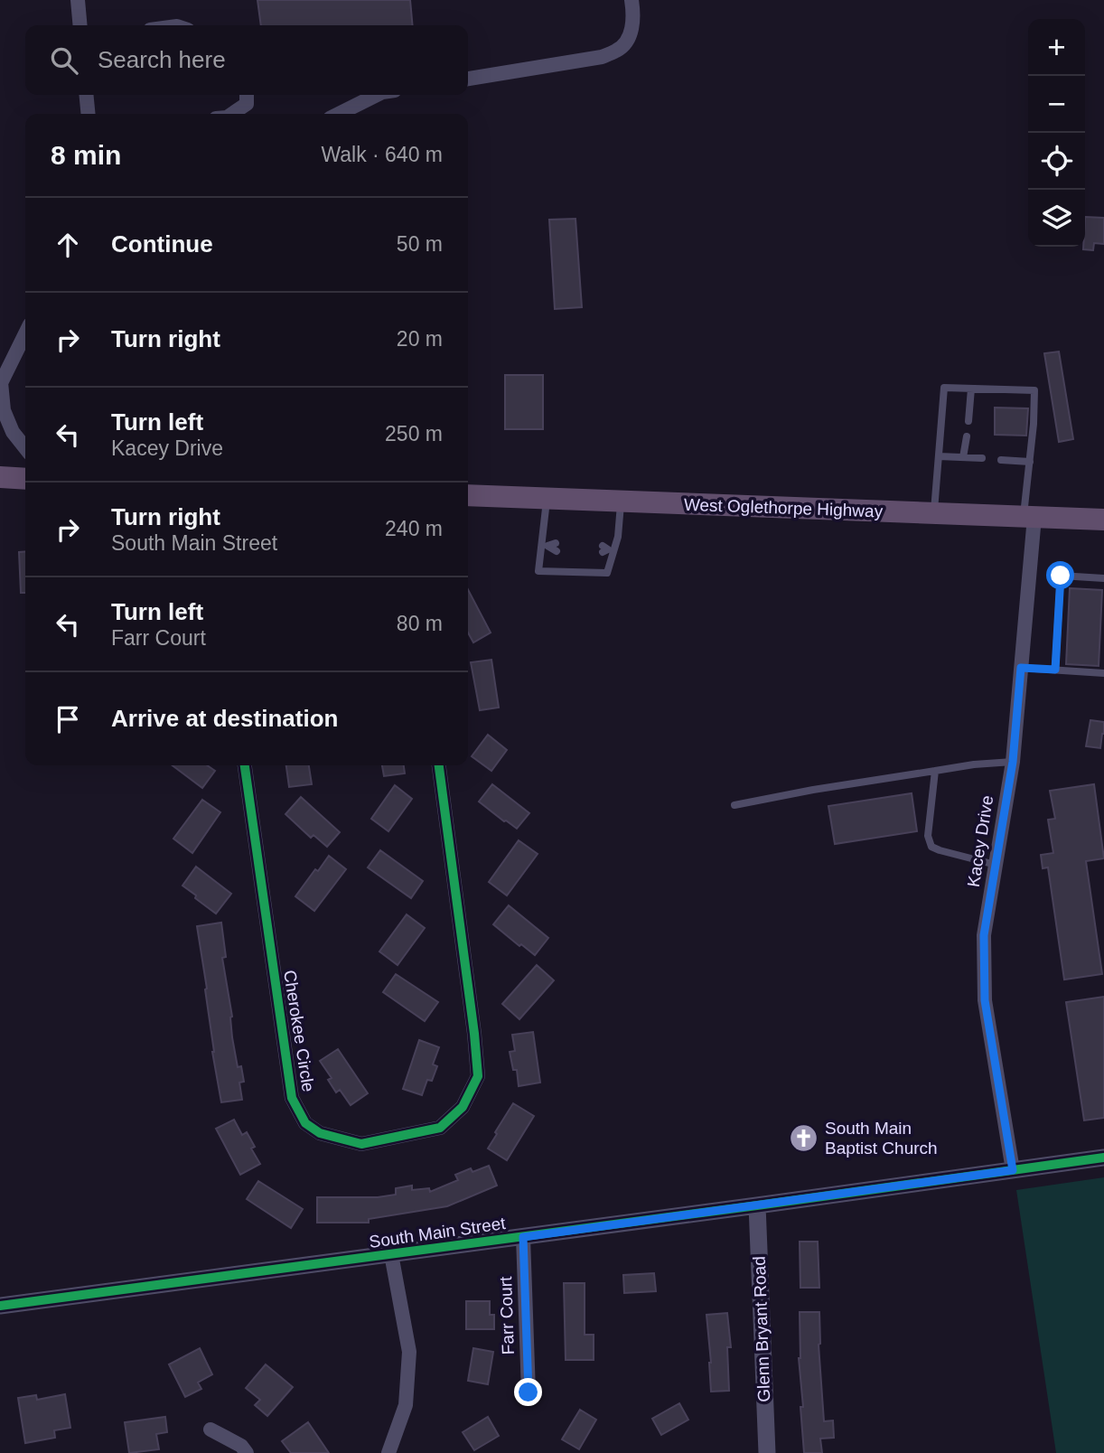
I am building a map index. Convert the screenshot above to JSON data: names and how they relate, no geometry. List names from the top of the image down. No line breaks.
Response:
{"streets":{"highway":["West Oglethorpe Highway"],"street":["Kacey Drive","Cherokee Circle","South Main Street","Farr Court","Glenn Bryant Road"]},"crossings":[["West Oglethorpe Highway","Kacey Drive"],["Kacey Drive","South Main Street"],["South Main Street","Farr Court"],["South Main Street","Glenn Bryant Road"]],"places":{"church":["South Main Baptist Church"]},"page":{"map_buttons":["+","−"],"search":"Search here","heading":["8 min","Walk · 640 m"],"list":[["Continue","50 m"],["Turn right","20 m"],["Turn left","Kacey Drive","250 m"],["Turn right","South Main Street","240 m"],["Turn left","Farr Court","80 m"],"Arrive at destination"]}}
